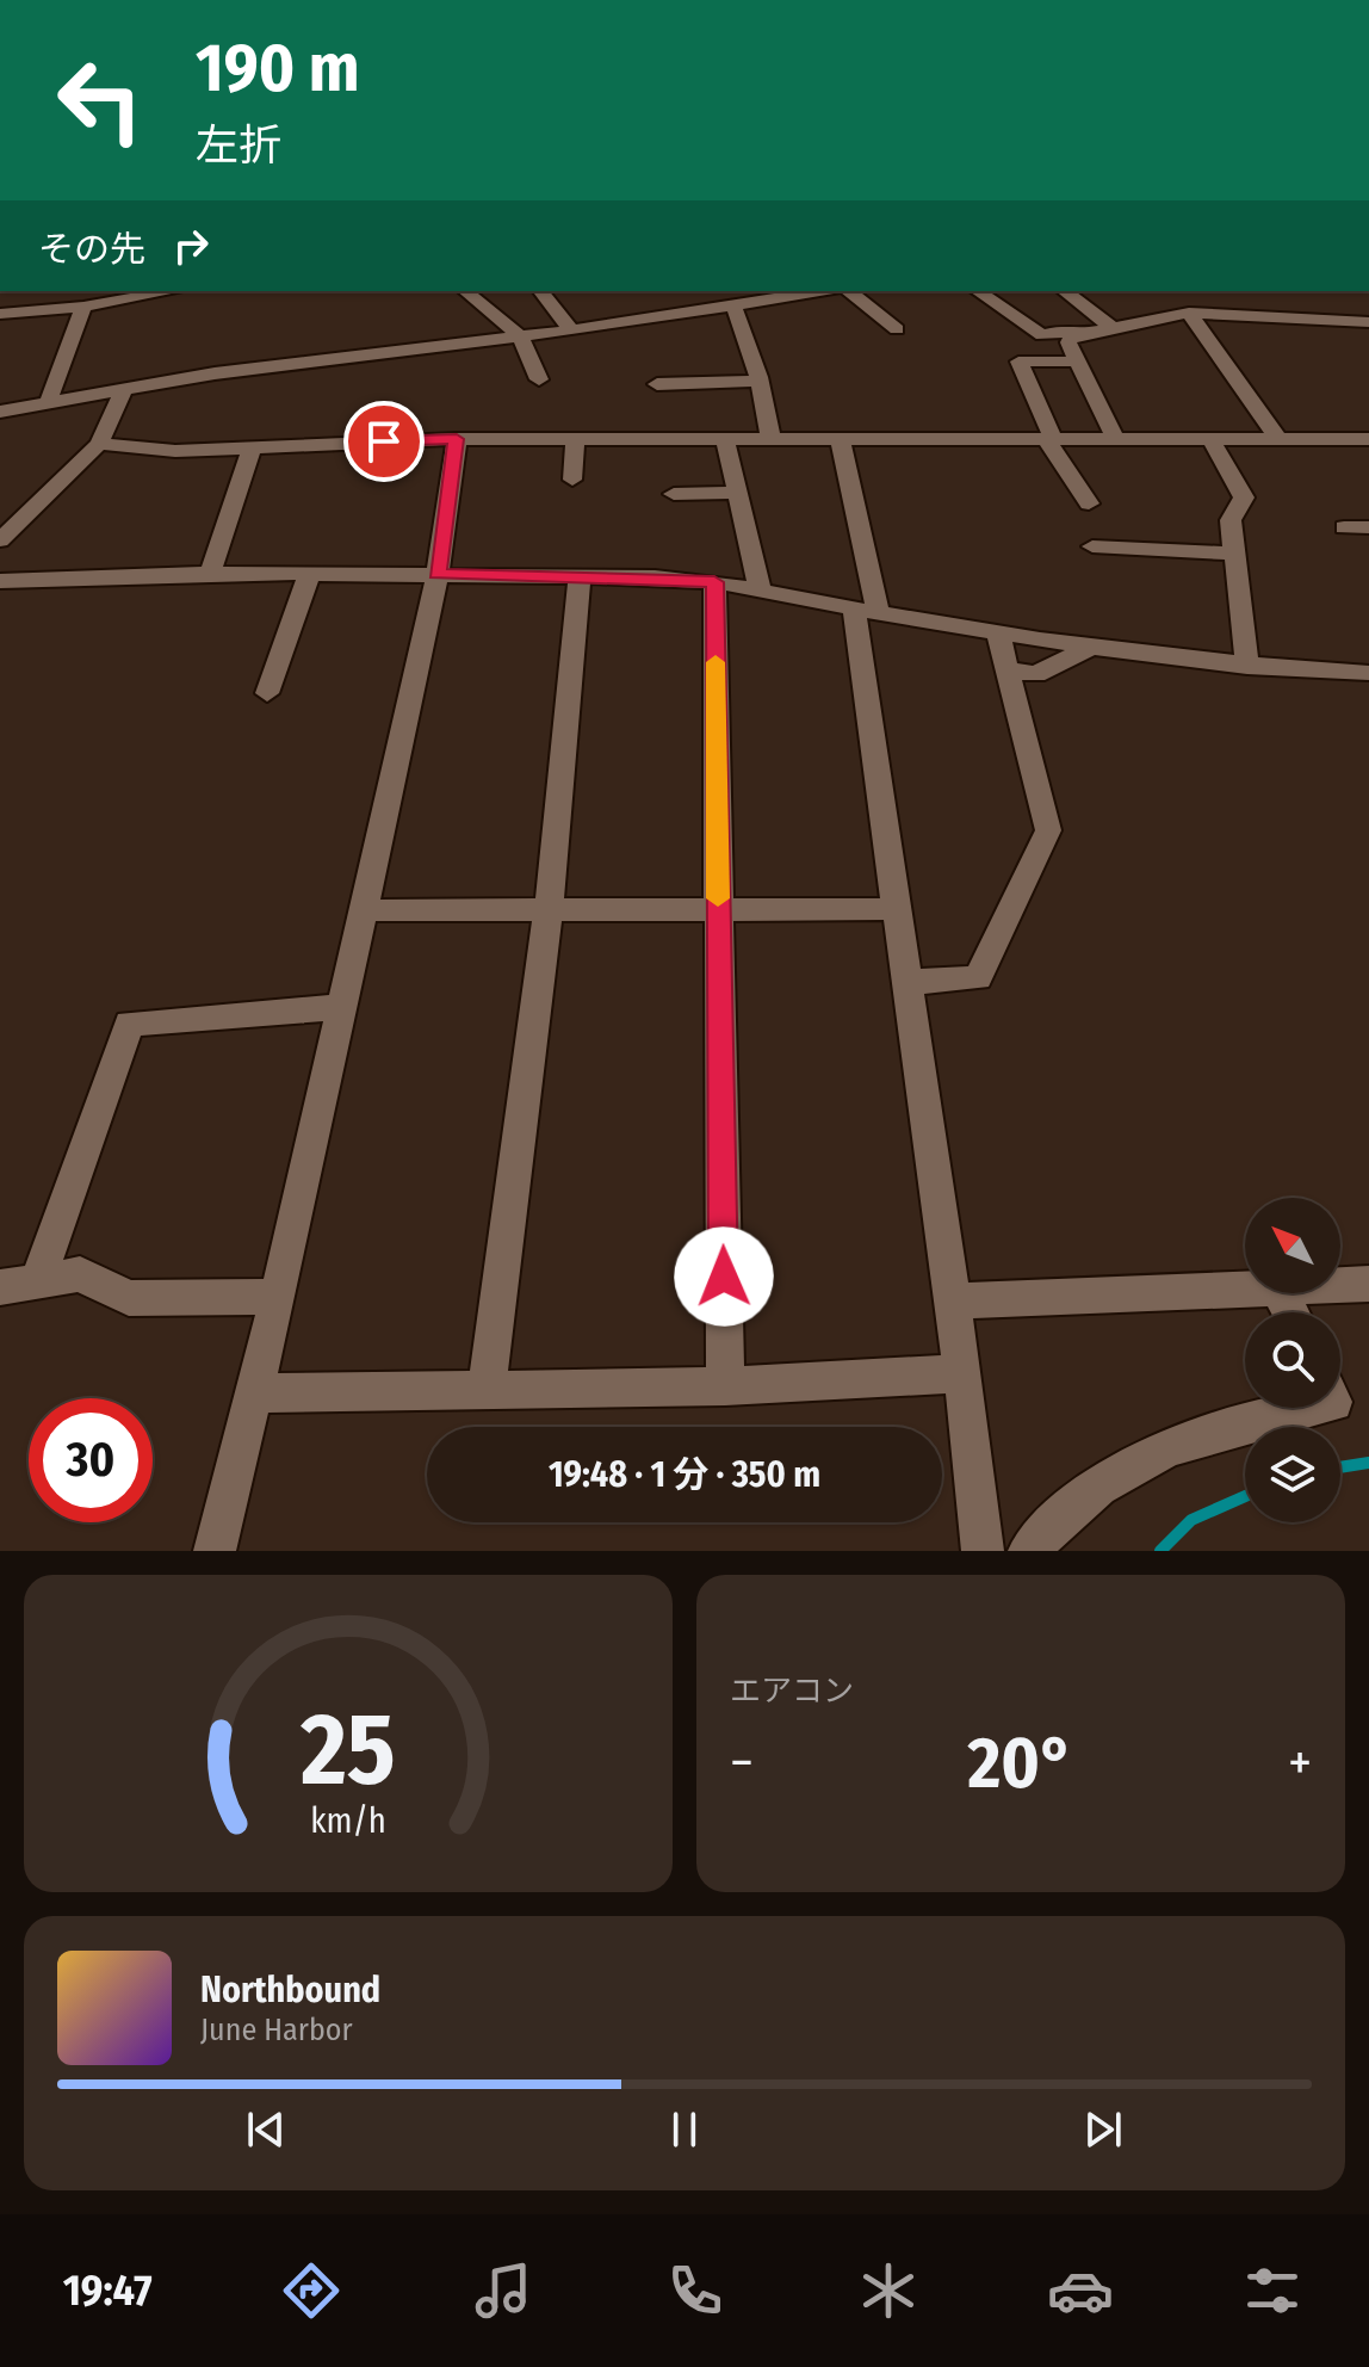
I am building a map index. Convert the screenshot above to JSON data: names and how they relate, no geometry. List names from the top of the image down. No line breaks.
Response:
{"north":"top left","page":{"turn":["190 m","左折"],"then":"その先","limit":"30","trip":"19:48 · 1 分 · 350 m","tile":"エアコン","heat":["−","20°","+"],"song":["Northbound","June Harbor"],"tabs":"19:47","gauge":["25","km/h"]}}
